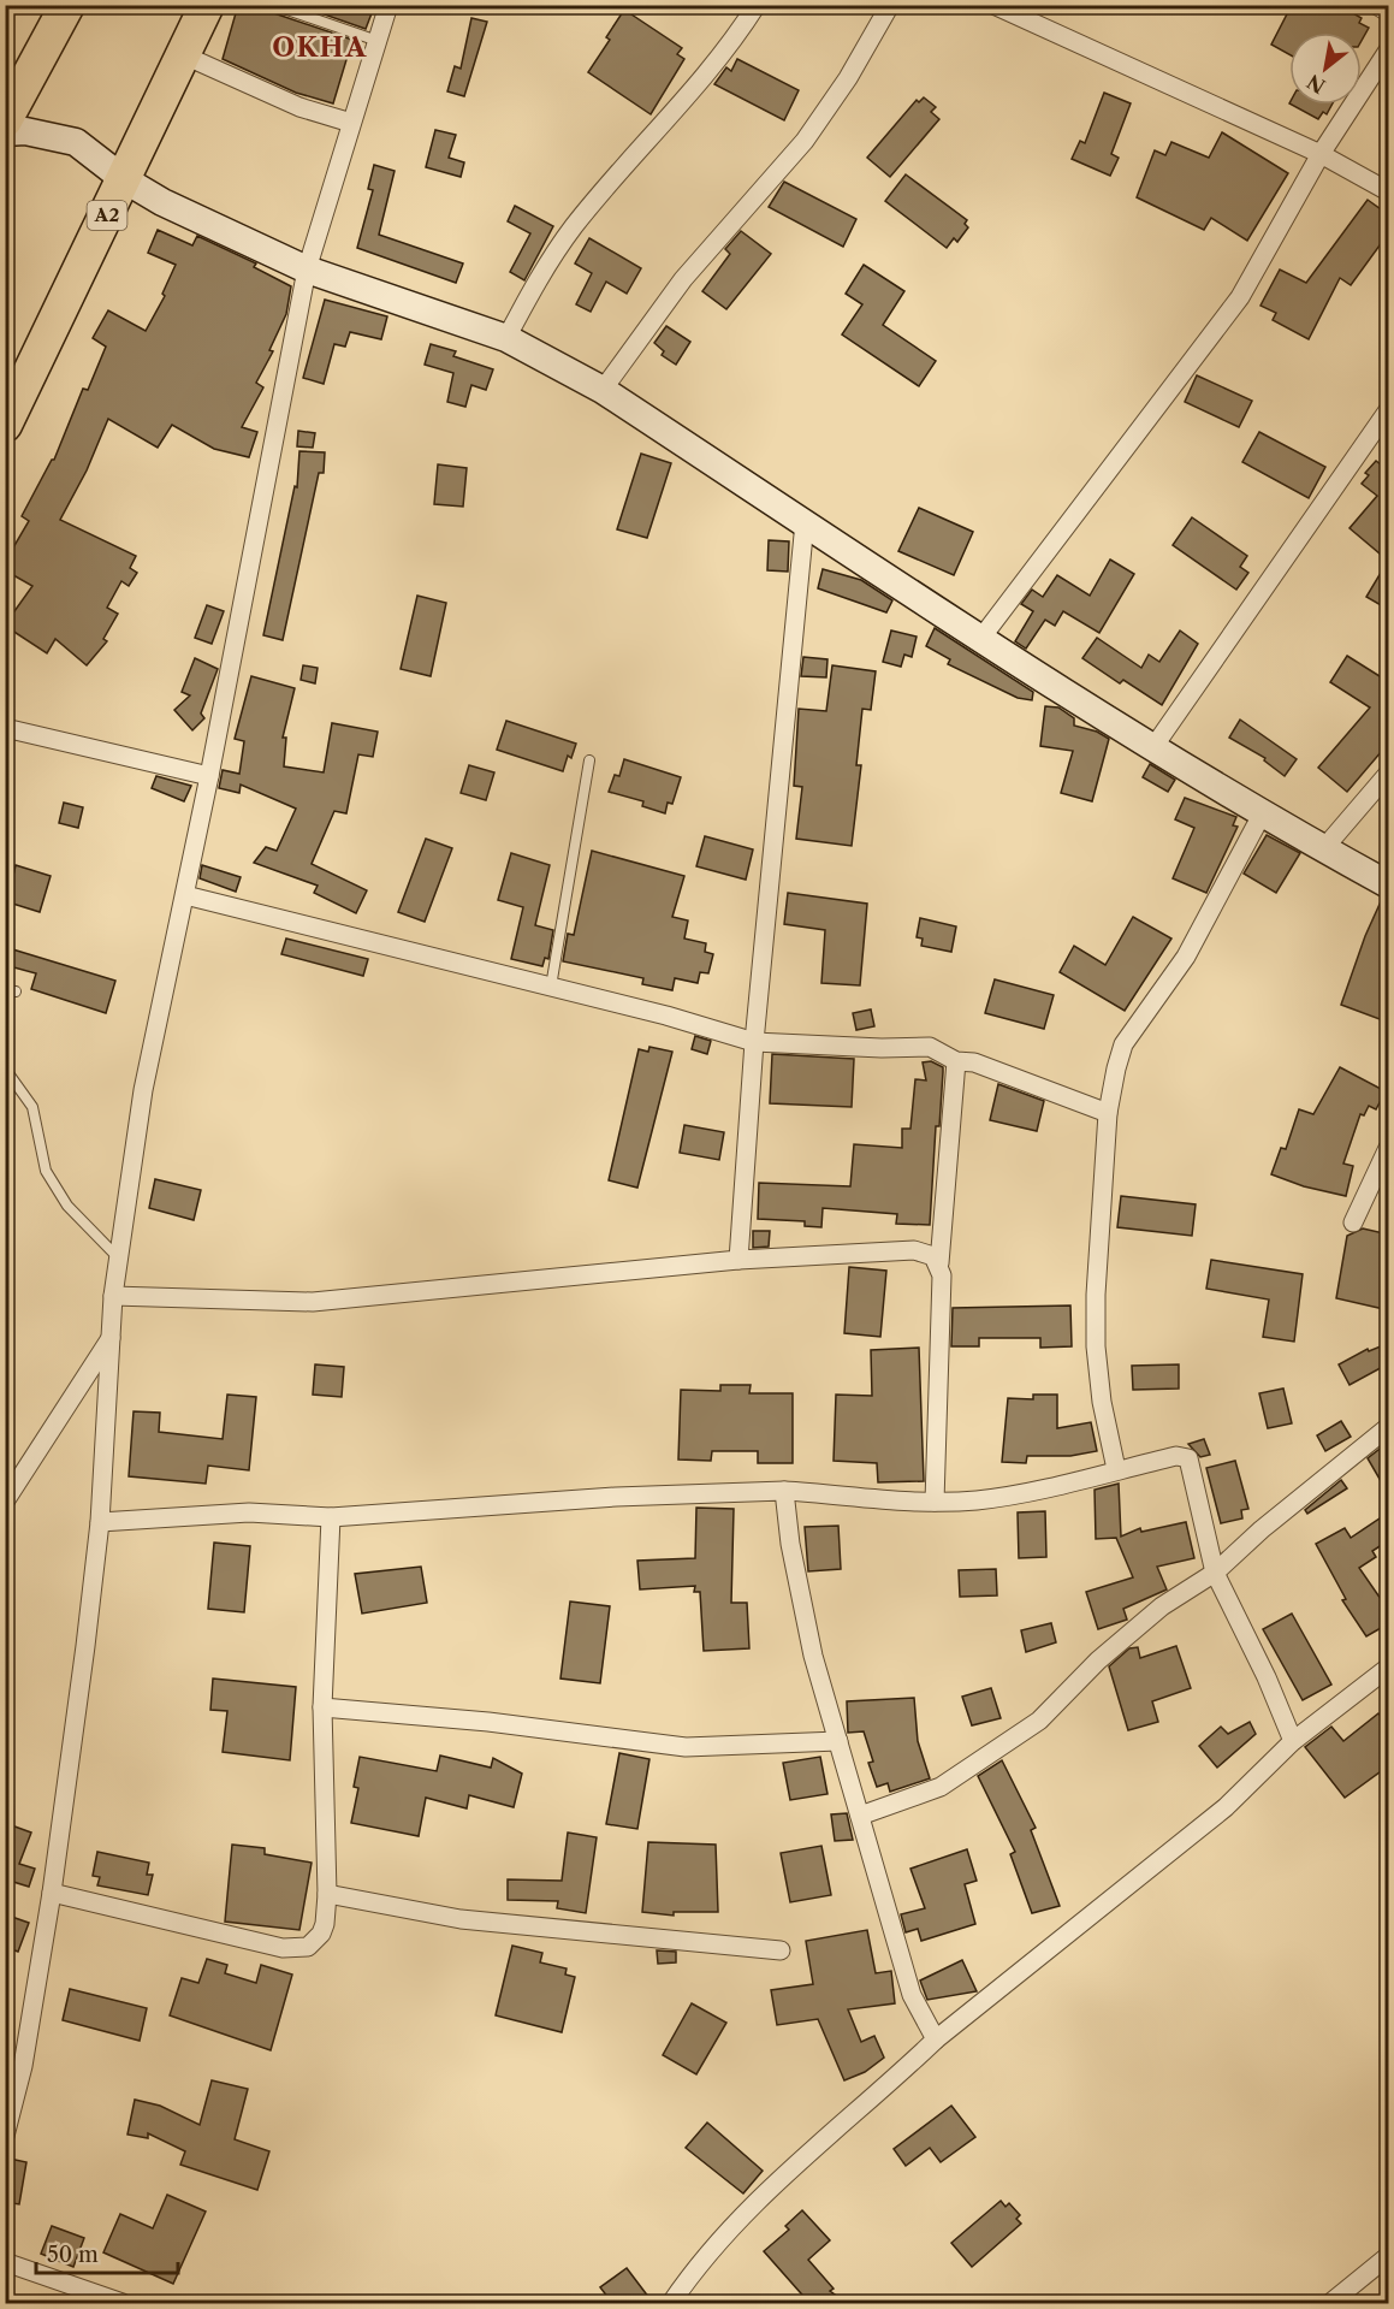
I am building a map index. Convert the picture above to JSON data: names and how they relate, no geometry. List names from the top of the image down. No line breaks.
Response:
{"streets":{"highway":["A2"]},"districts":["OKHA"],"scale_bar":"50 m","north":"bottom left"}
